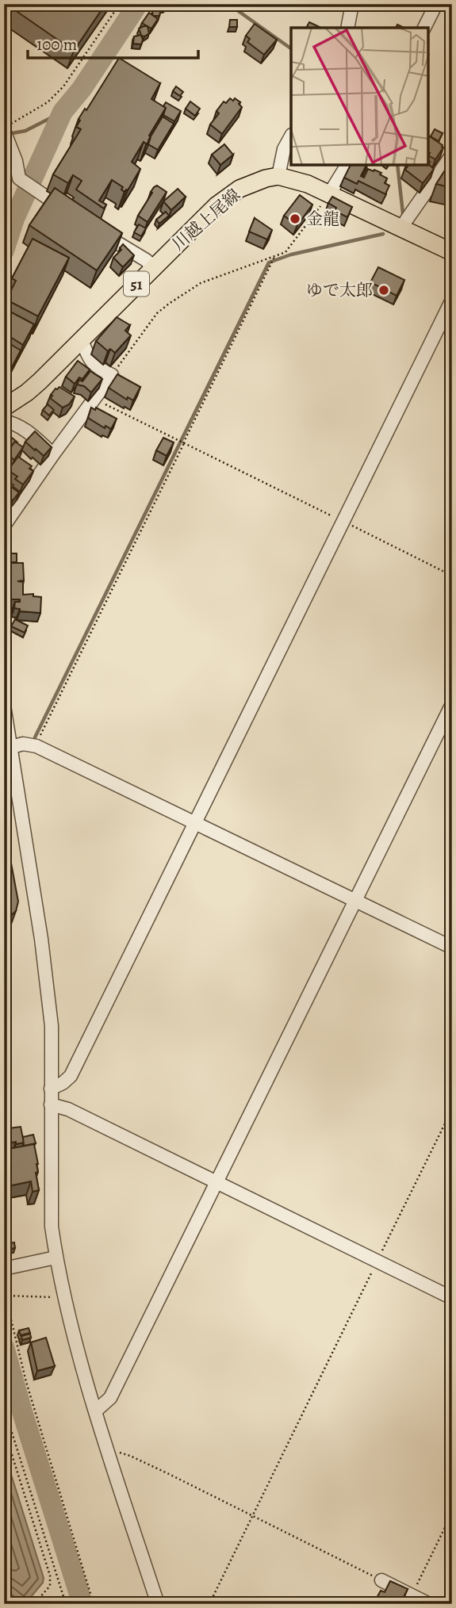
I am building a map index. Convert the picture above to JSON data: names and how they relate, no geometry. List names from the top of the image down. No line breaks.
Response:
{"streets":{"main road":["川越上尾線","51"]},"places":["金龍","ゆで太郎"],"scale_bar":"100 m"}
